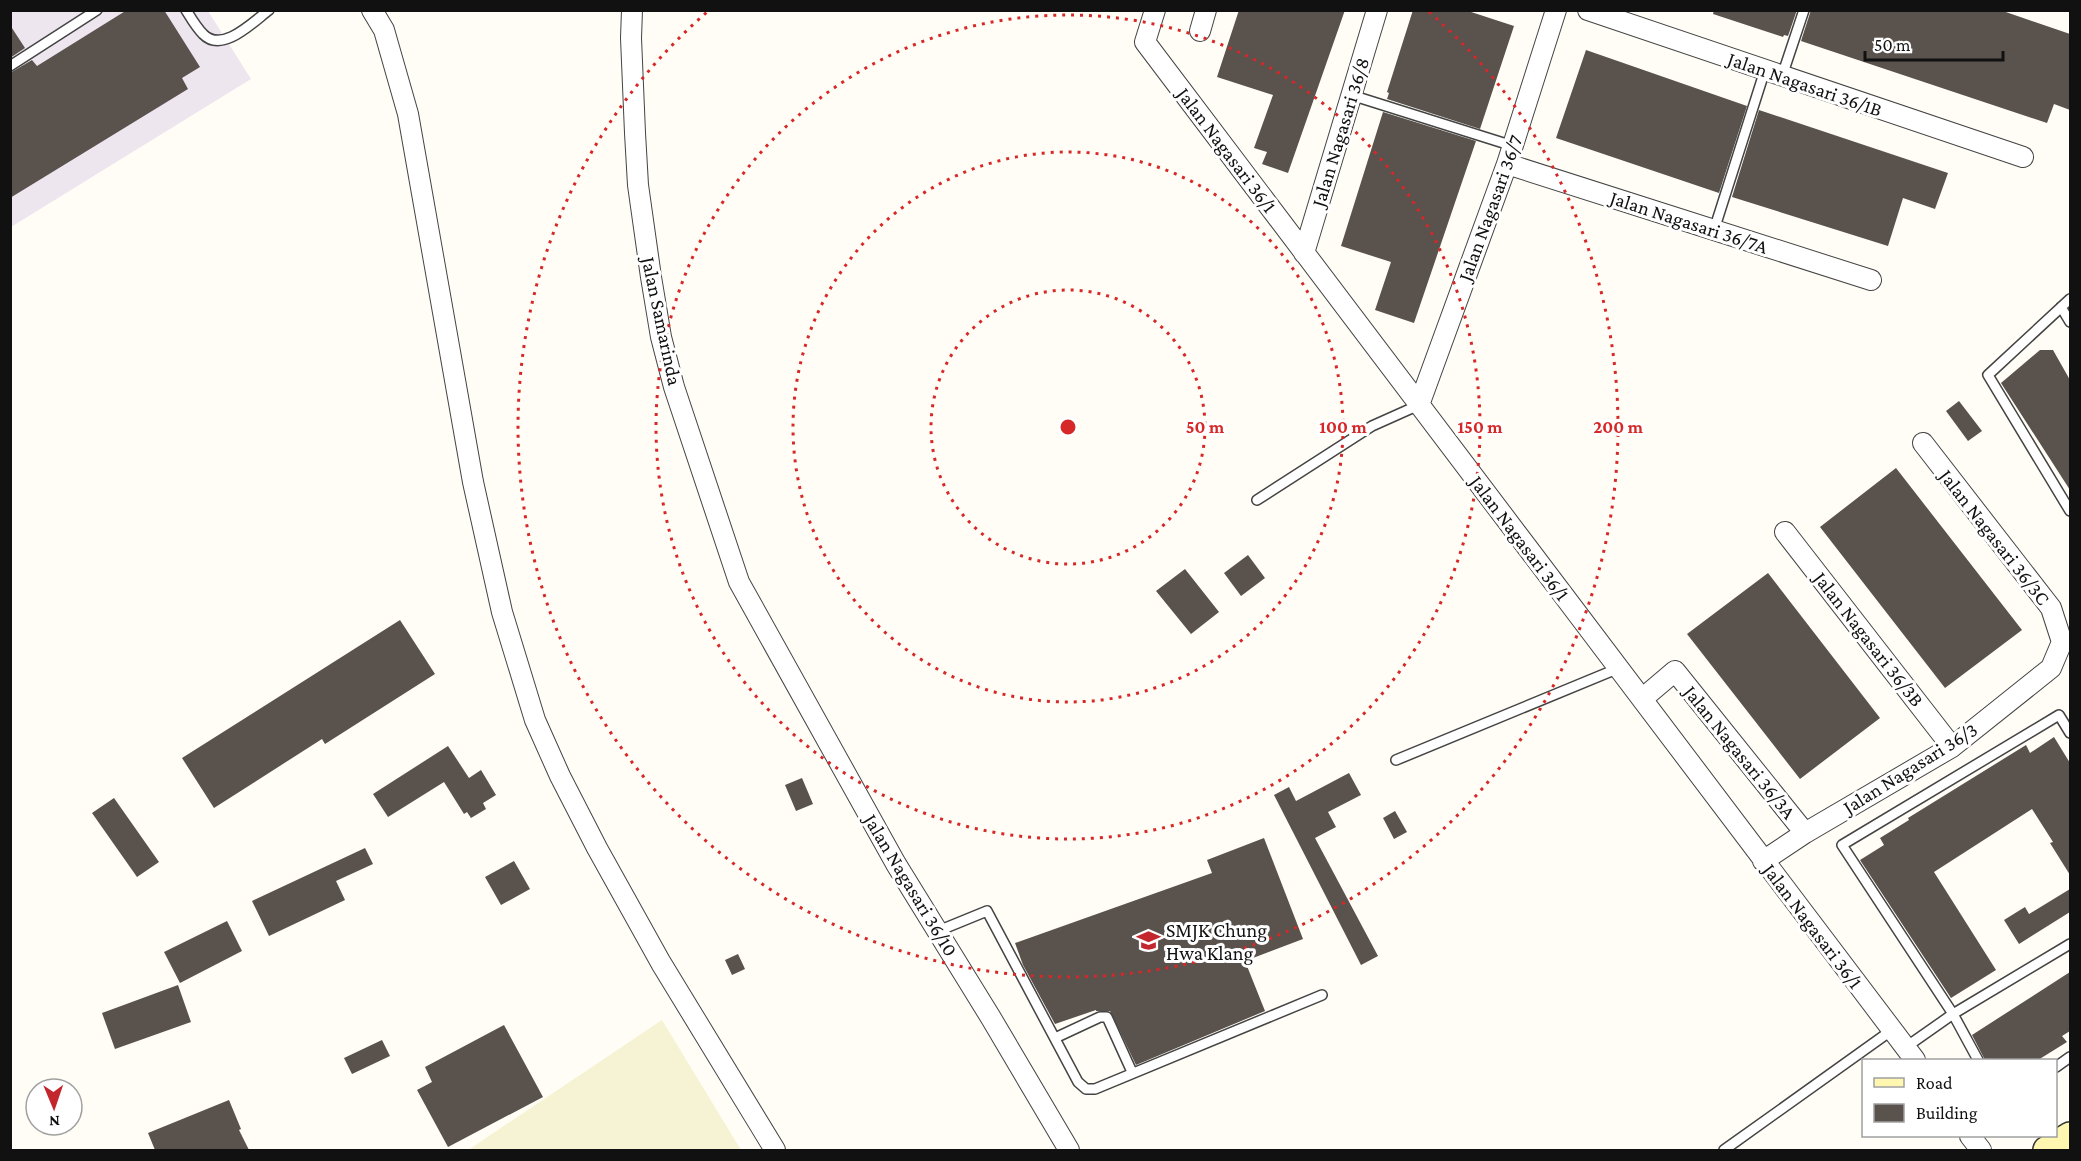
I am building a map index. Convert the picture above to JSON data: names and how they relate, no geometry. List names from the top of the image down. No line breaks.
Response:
{"streets":{"street":["Jalan Nagasari 36/1B","Jalan Nagasari 36/8","Jalan Nagasari 36/1","Jalan Nagasari 36/7","Jalan Nagasari 36/7A","Jalan Samarinda","Jalan Nagasari 36/3C","Jalan Nagasari 36/3B","Jalan Nagasari 36/3A","Jalan Nagasari 36/3","Jalan Nagasari 36/10"]},"crossings":[["Jalan Nagasari 36/8","Jalan Nagasari 36/1"],["Jalan Nagasari 36/1","Jalan Nagasari 36/7"],["Jalan Nagasari 36/1","Jalan Nagasari 36/3A"],["Jalan Nagasari 36/1","Jalan Nagasari 36/3"],["Jalan Nagasari 36/7","Jalan Nagasari 36/7A"],["Jalan Samarinda","Jalan Nagasari 36/10"],["Jalan Nagasari 36/3C","Jalan Nagasari 36/3"],["Jalan Nagasari 36/3B","Jalan Nagasari 36/3"],["Jalan Nagasari 36/3A","Jalan Nagasari 36/3"]],"places":{"school or university":["SMJK Chung Hwa Klang"]},"legend":["Road","Building"],"scale_bar":"50 m","north":"bottom","rings":["50 m","100 m","150 m","200 m"]}
